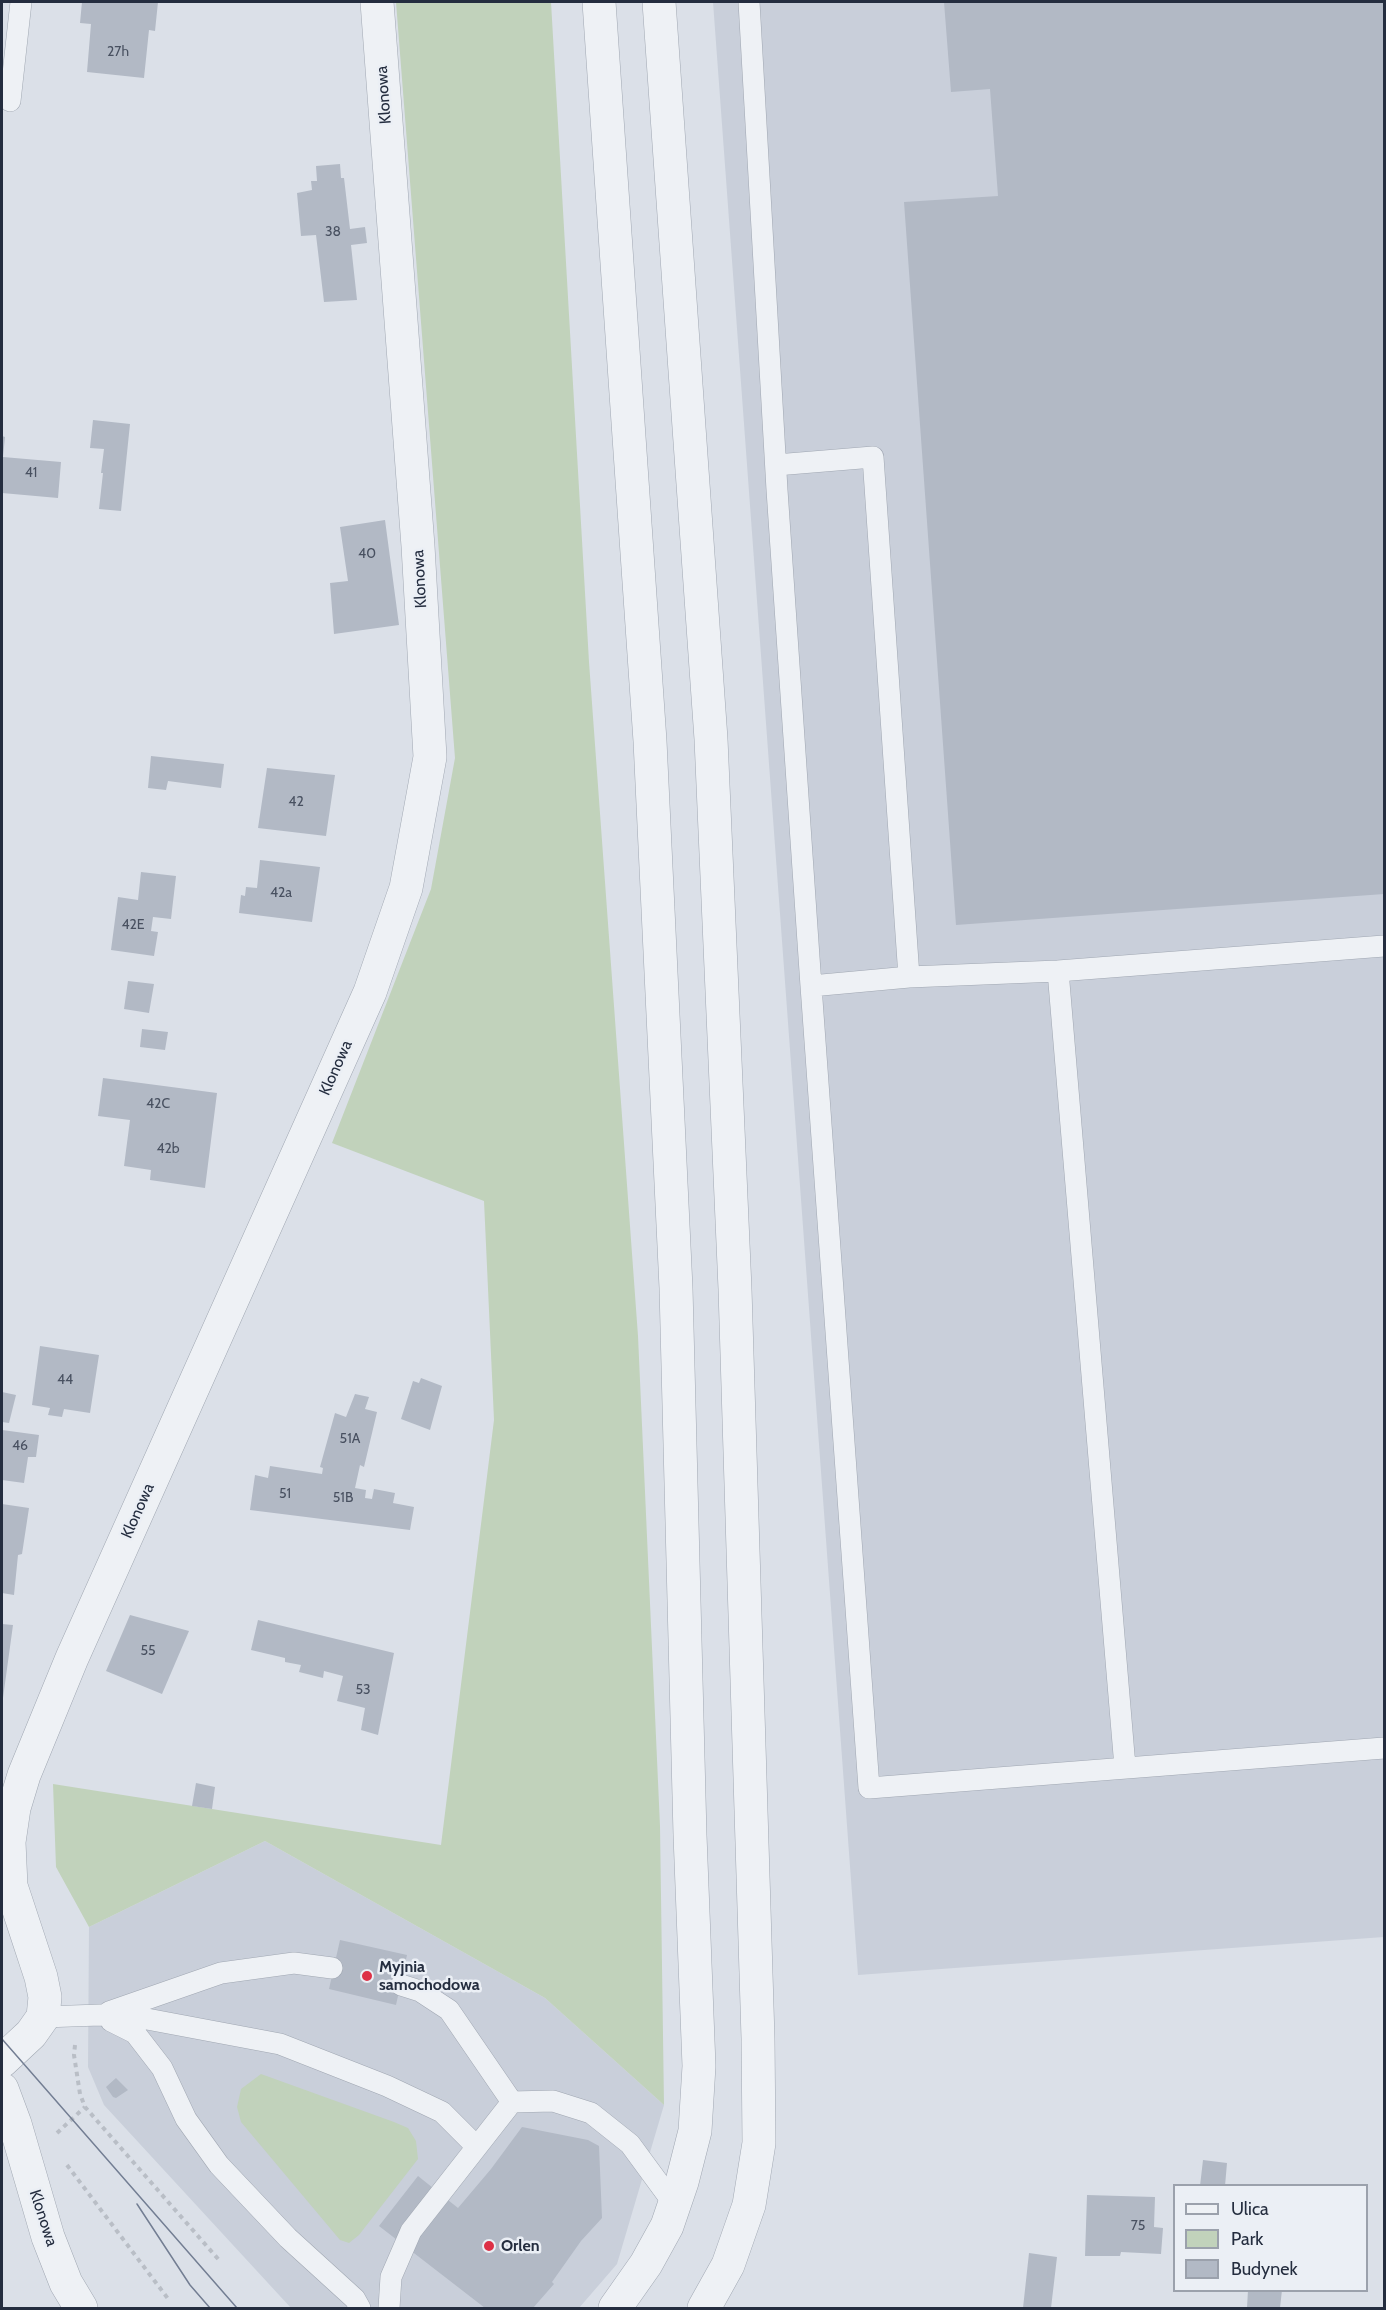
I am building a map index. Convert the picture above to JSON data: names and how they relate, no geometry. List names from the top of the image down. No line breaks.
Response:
{"streets":{"street":["Klonowa"]},"places":["Myjnia samochodowa","Orlen"],"house_numbers":["27h","38","41","40","42","42a","42E","42C","42b","44","51A","46","51","51B","55","53","75"],"legend":["Ulica","Park","Budynek"]}
